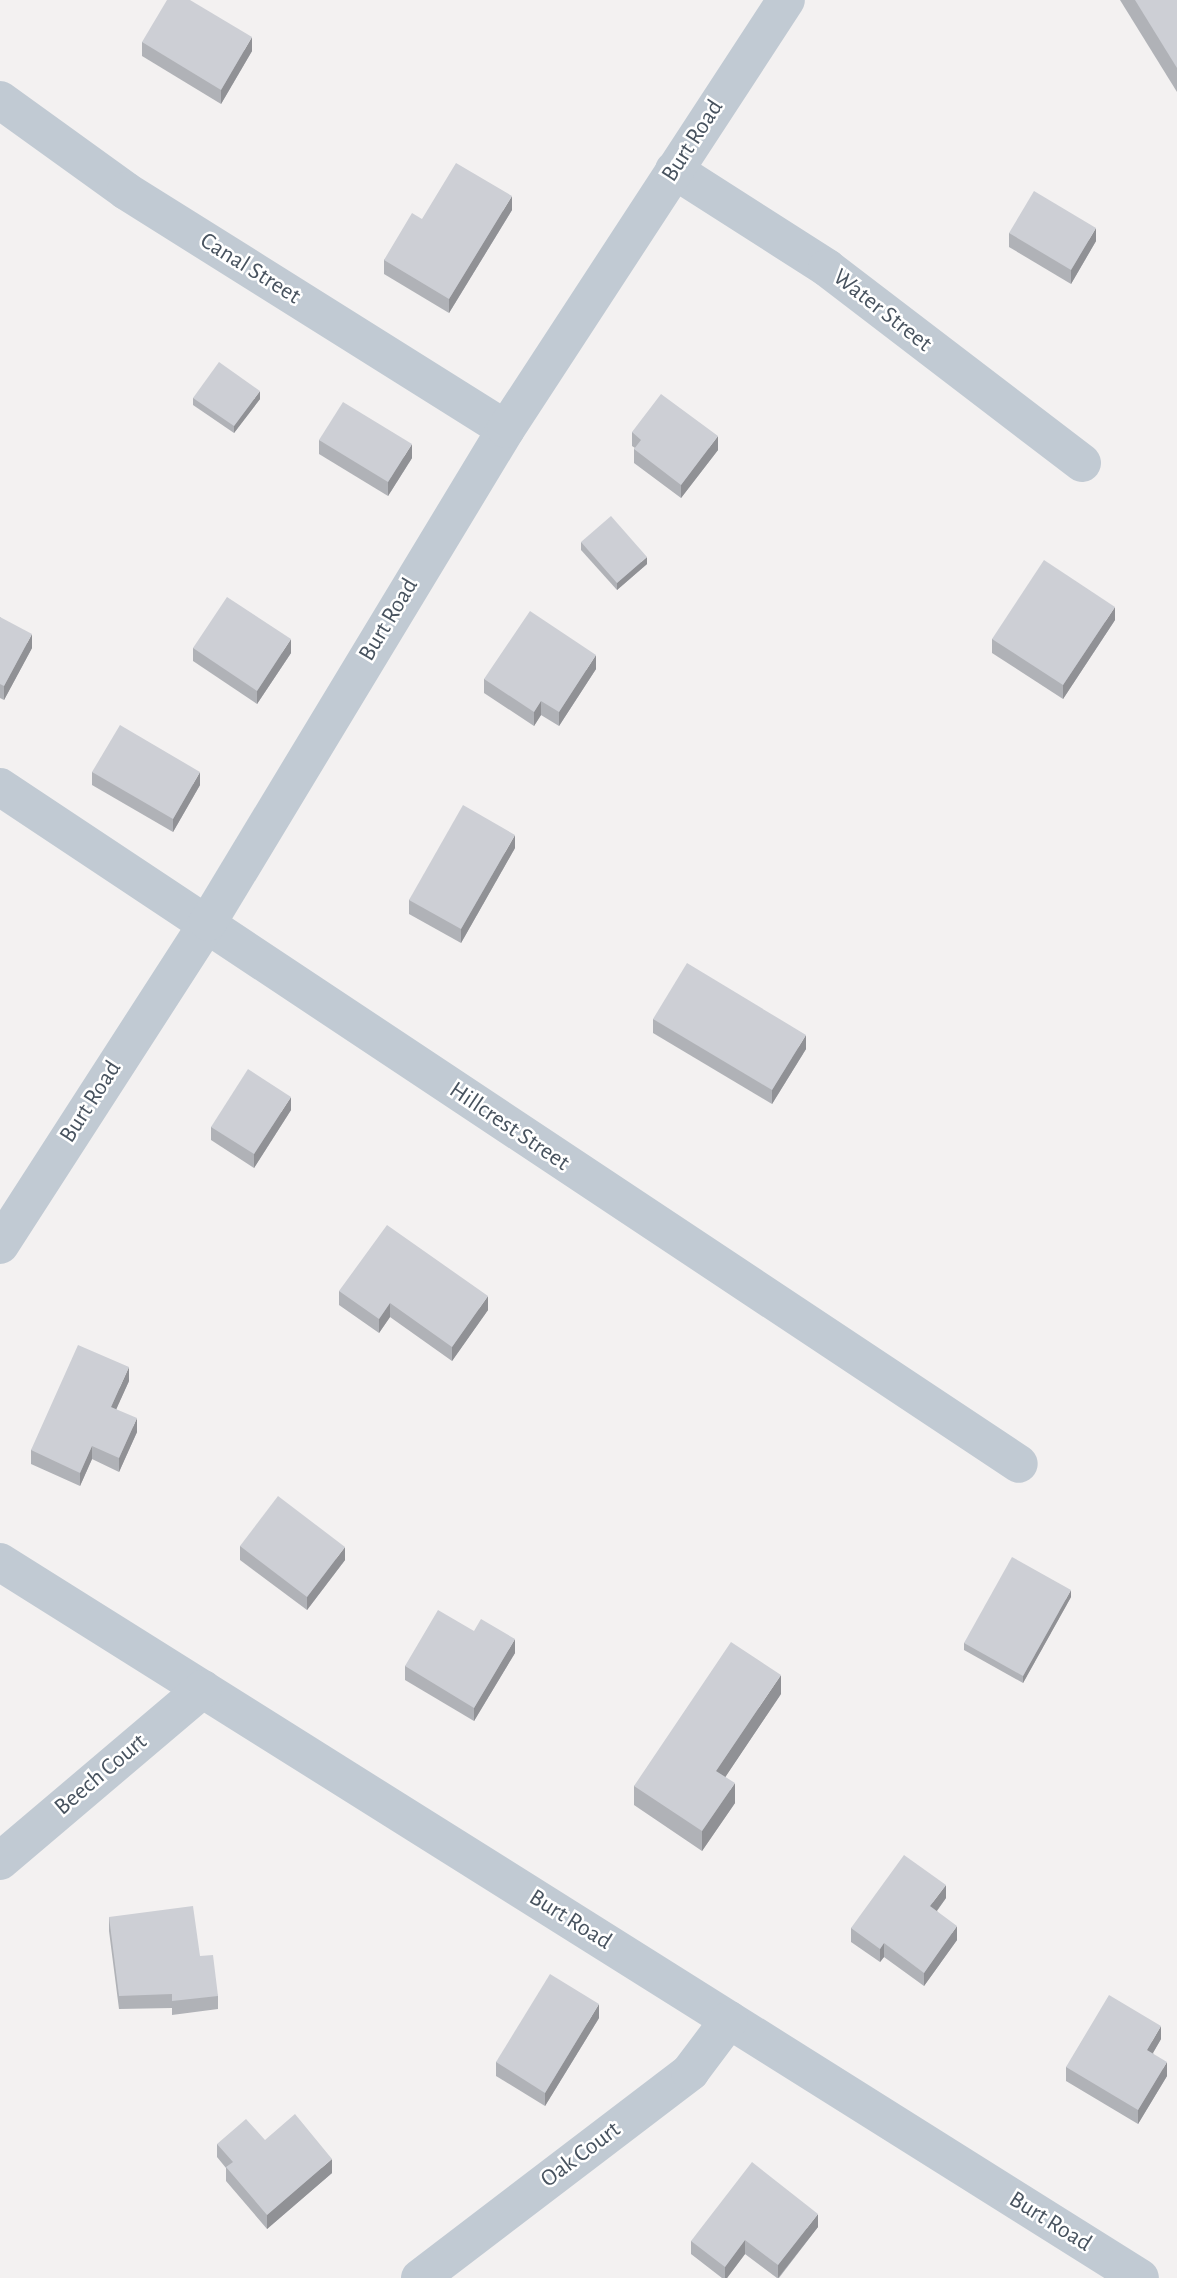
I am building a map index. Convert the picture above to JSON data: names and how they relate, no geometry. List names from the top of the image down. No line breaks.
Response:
{"streets":{"street":["Burt Road","Canal Street","Water Street","Hillcrest Street","Beech Court","Oak Court"]},"crossings":[["Burt Road","Canal Street"],["Burt Road","Water Street"],["Burt Road","Hillcrest Street"],["Burt Road","Beech Court"],["Burt Road","Oak Court"]]}
